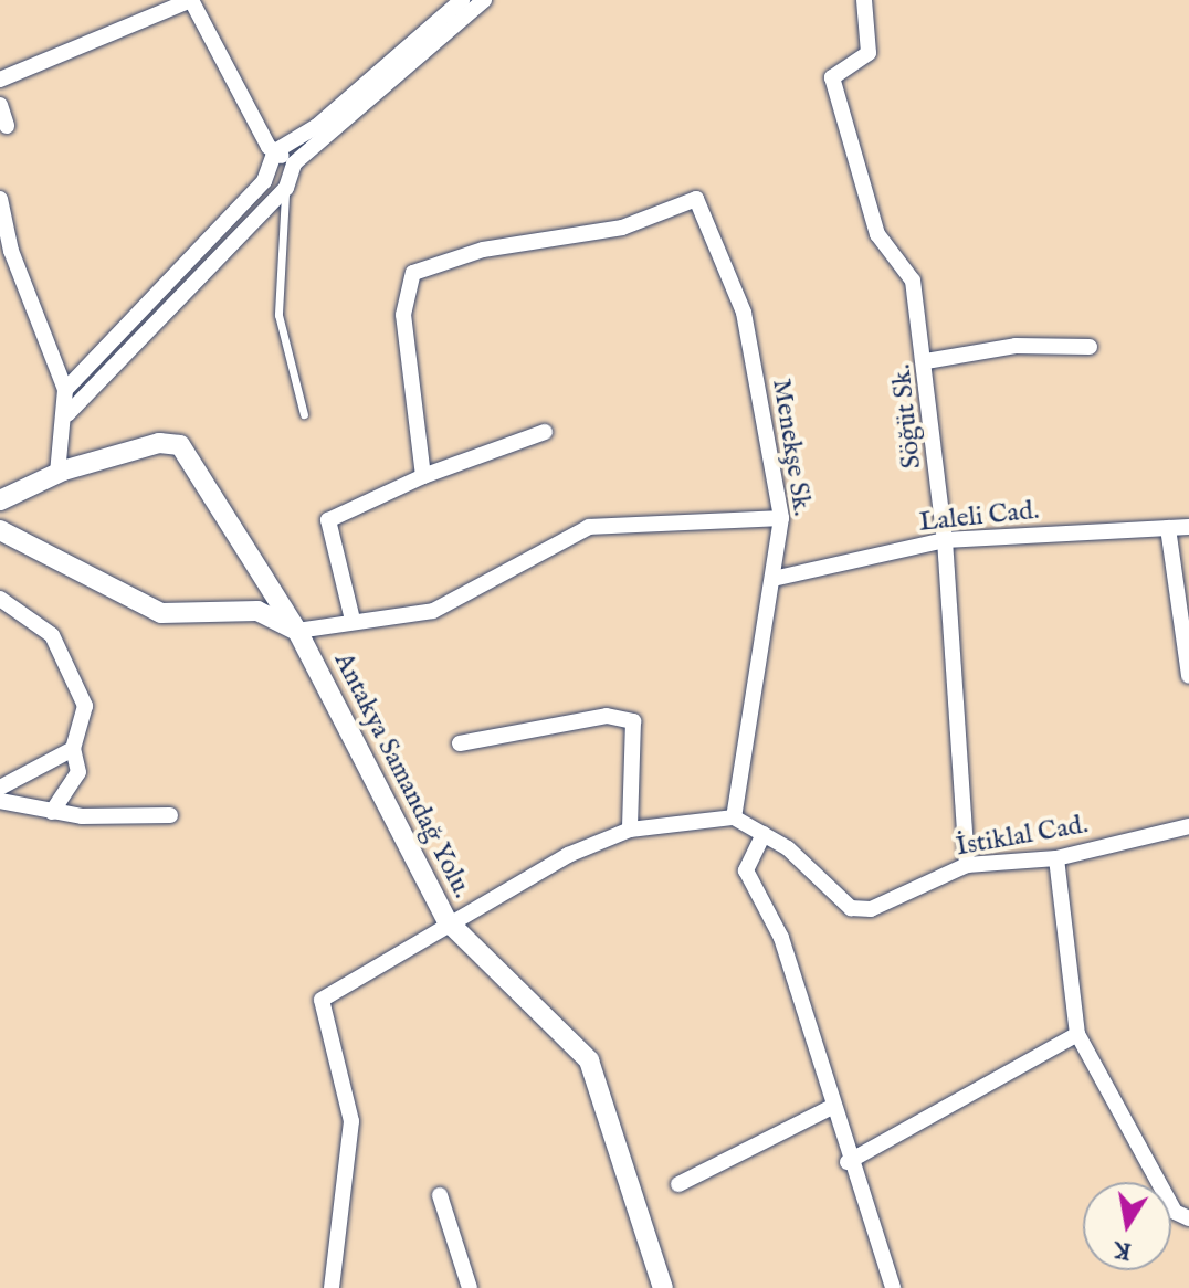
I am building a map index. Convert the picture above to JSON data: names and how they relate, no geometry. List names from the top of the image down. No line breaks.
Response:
{"streets":{"street":["Söğüt Sk.","Menekşe Sk.","Laleli Cad.","Antakya Samandağ Yolu.","İstiklal Cad."]},"crossings":[["Söğüt Sk.","Laleli Cad."],["Söğüt Sk.","İstiklal Cad."],["Menekşe Sk.","Laleli Cad."],["Menekşe Sk.","İstiklal Cad."]],"north":"bottom"}
